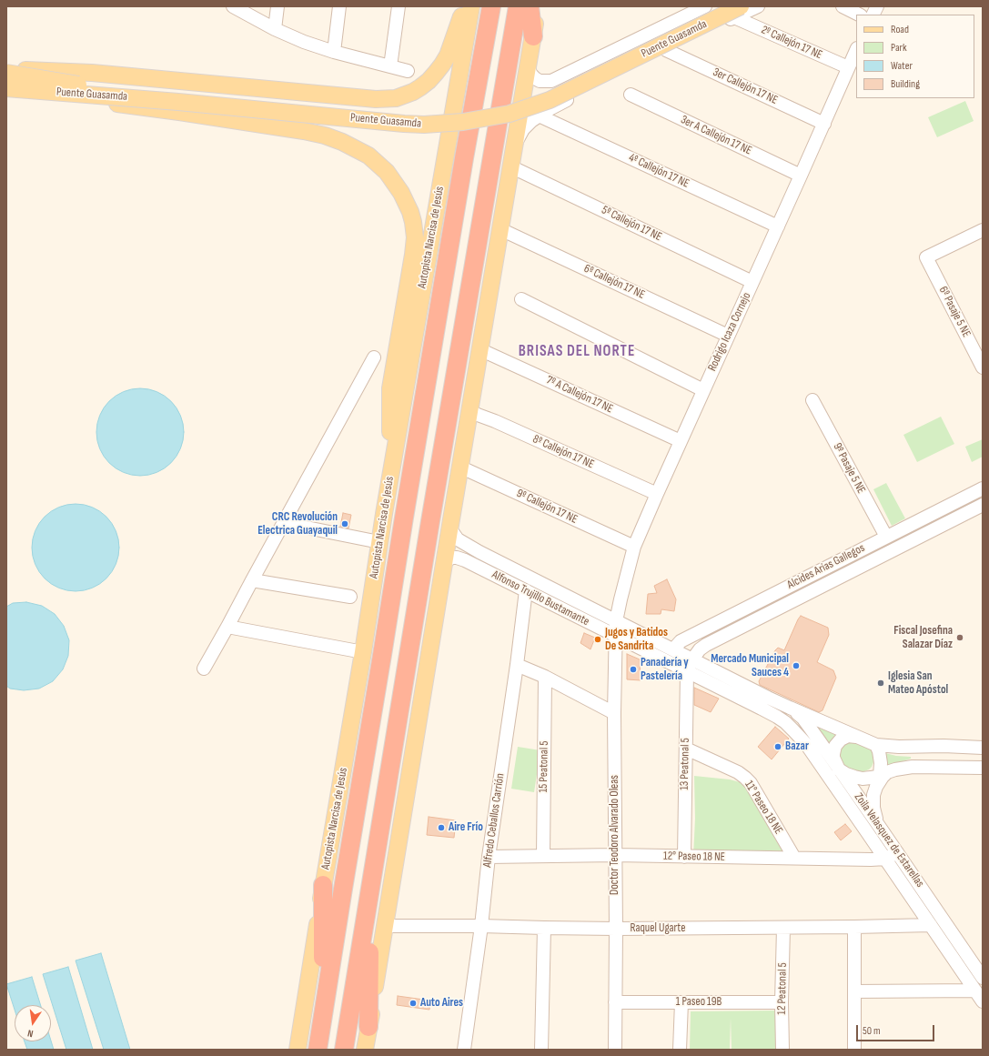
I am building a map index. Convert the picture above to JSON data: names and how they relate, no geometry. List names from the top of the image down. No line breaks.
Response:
{"streets":{"highway":["Autopista Narcisa de Jesús"],"main road":["Puente Guasamda"],"street":["2º Callejón 17 NE","3er Callejón 17 NE","3er A Callejón 17 NE","4º Callejón 17 NE","5º Callejón 17 NE","6º Callejón 17 NE","6º Pasaje 5 NE","Rodrigo Icaza Cornejo","7º A Callejón 17 NE","8º Callejón 17 NE","9º Pasaje 5 NE","9º Callejón 17 NE","Alcides Arias Gallegos","Alfonso Trujillo Bustamante","13 Peatonal 5","15 Peatonal 5","11° Paseo 18 NE","Alfredo Ceballos Carrión","Doctor Teodoro Alvarado Oleas","Zoila Velasquez de Estarellas","12° Paseo 18 NE","Raquel Ugarte","12 Peatonal 5","1 Paseo 19B"]},"crossings":[["Puente Guasamda","2º Callejón 17 NE"],["2º Callejón 17 NE","Rodrigo Icaza Cornejo"],["3er Callejón 17 NE","Rodrigo Icaza Cornejo"],["3er A Callejón 17 NE","Rodrigo Icaza Cornejo"],["4º Callejón 17 NE","Rodrigo Icaza Cornejo"],["5º Callejón 17 NE","Rodrigo Icaza Cornejo"],["6º Callejón 17 NE","Rodrigo Icaza Cornejo"],["Rodrigo Icaza Cornejo","7º A Callejón 17 NE"],["Rodrigo Icaza Cornejo","8º Callejón 17 NE"],["Rodrigo Icaza Cornejo","9º Callejón 17 NE"],["Rodrigo Icaza Cornejo","Alfonso Trujillo Bustamante"],["Rodrigo Icaza Cornejo","Doctor Teodoro Alvarado Oleas"],["9º Pasaje 5 NE","Alcides Arias Gallegos"],["Alcides Arias Gallegos","Alfonso Trujillo Bustamante"],["Alcides Arias Gallegos","13 Peatonal 5"],["Alfonso Trujillo Bustamante","13 Peatonal 5"],["Alfonso Trujillo Bustamante","Alfredo Ceballos Carrión"],["Alfonso Trujillo Bustamante","Doctor Teodoro Alvarado Oleas"],["Alfonso Trujillo Bustamante","Zoila Velasquez de Estarellas"],["13 Peatonal 5","11° Paseo 18 NE"],["13 Peatonal 5","12° Paseo 18 NE"],["15 Peatonal 5","12° Paseo 18 NE"],["11° Paseo 18 NE","12° Paseo 18 NE"],["Alfredo Ceballos Carrión","12° Paseo 18 NE"],["Alfredo Ceballos Carrión","Raquel Ugarte"],["Doctor Teodoro Alvarado Oleas","12° Paseo 18 NE"],["Doctor Teodoro Alvarado Oleas","Raquel Ugarte"],["Doctor Teodoro Alvarado Oleas","1 Paseo 19B"],["Zoila Velasquez de Estarellas","12° Paseo 18 NE"],["Zoila Velasquez de Estarellas","Raquel Ugarte"],["Raquel Ugarte","12 Peatonal 5"],["12 Peatonal 5","1 Paseo 19B"]],"districts":["BRISAS DEL NORTE"],"places":["CRC Revolución Electrica Guayaquil","Fiscal Josefina Salazar Díaz","Jugos y Batidos De Sandrita","Mercado Municipal Sauces 4","Panadería y Pastelería","Iglesia San Mateo Apóstol","Bazar","Aire Frío","Auto Aires"],"legend":["Road","Park","Water","Building"],"scale_bar":"50 m","north":"bottom"}
